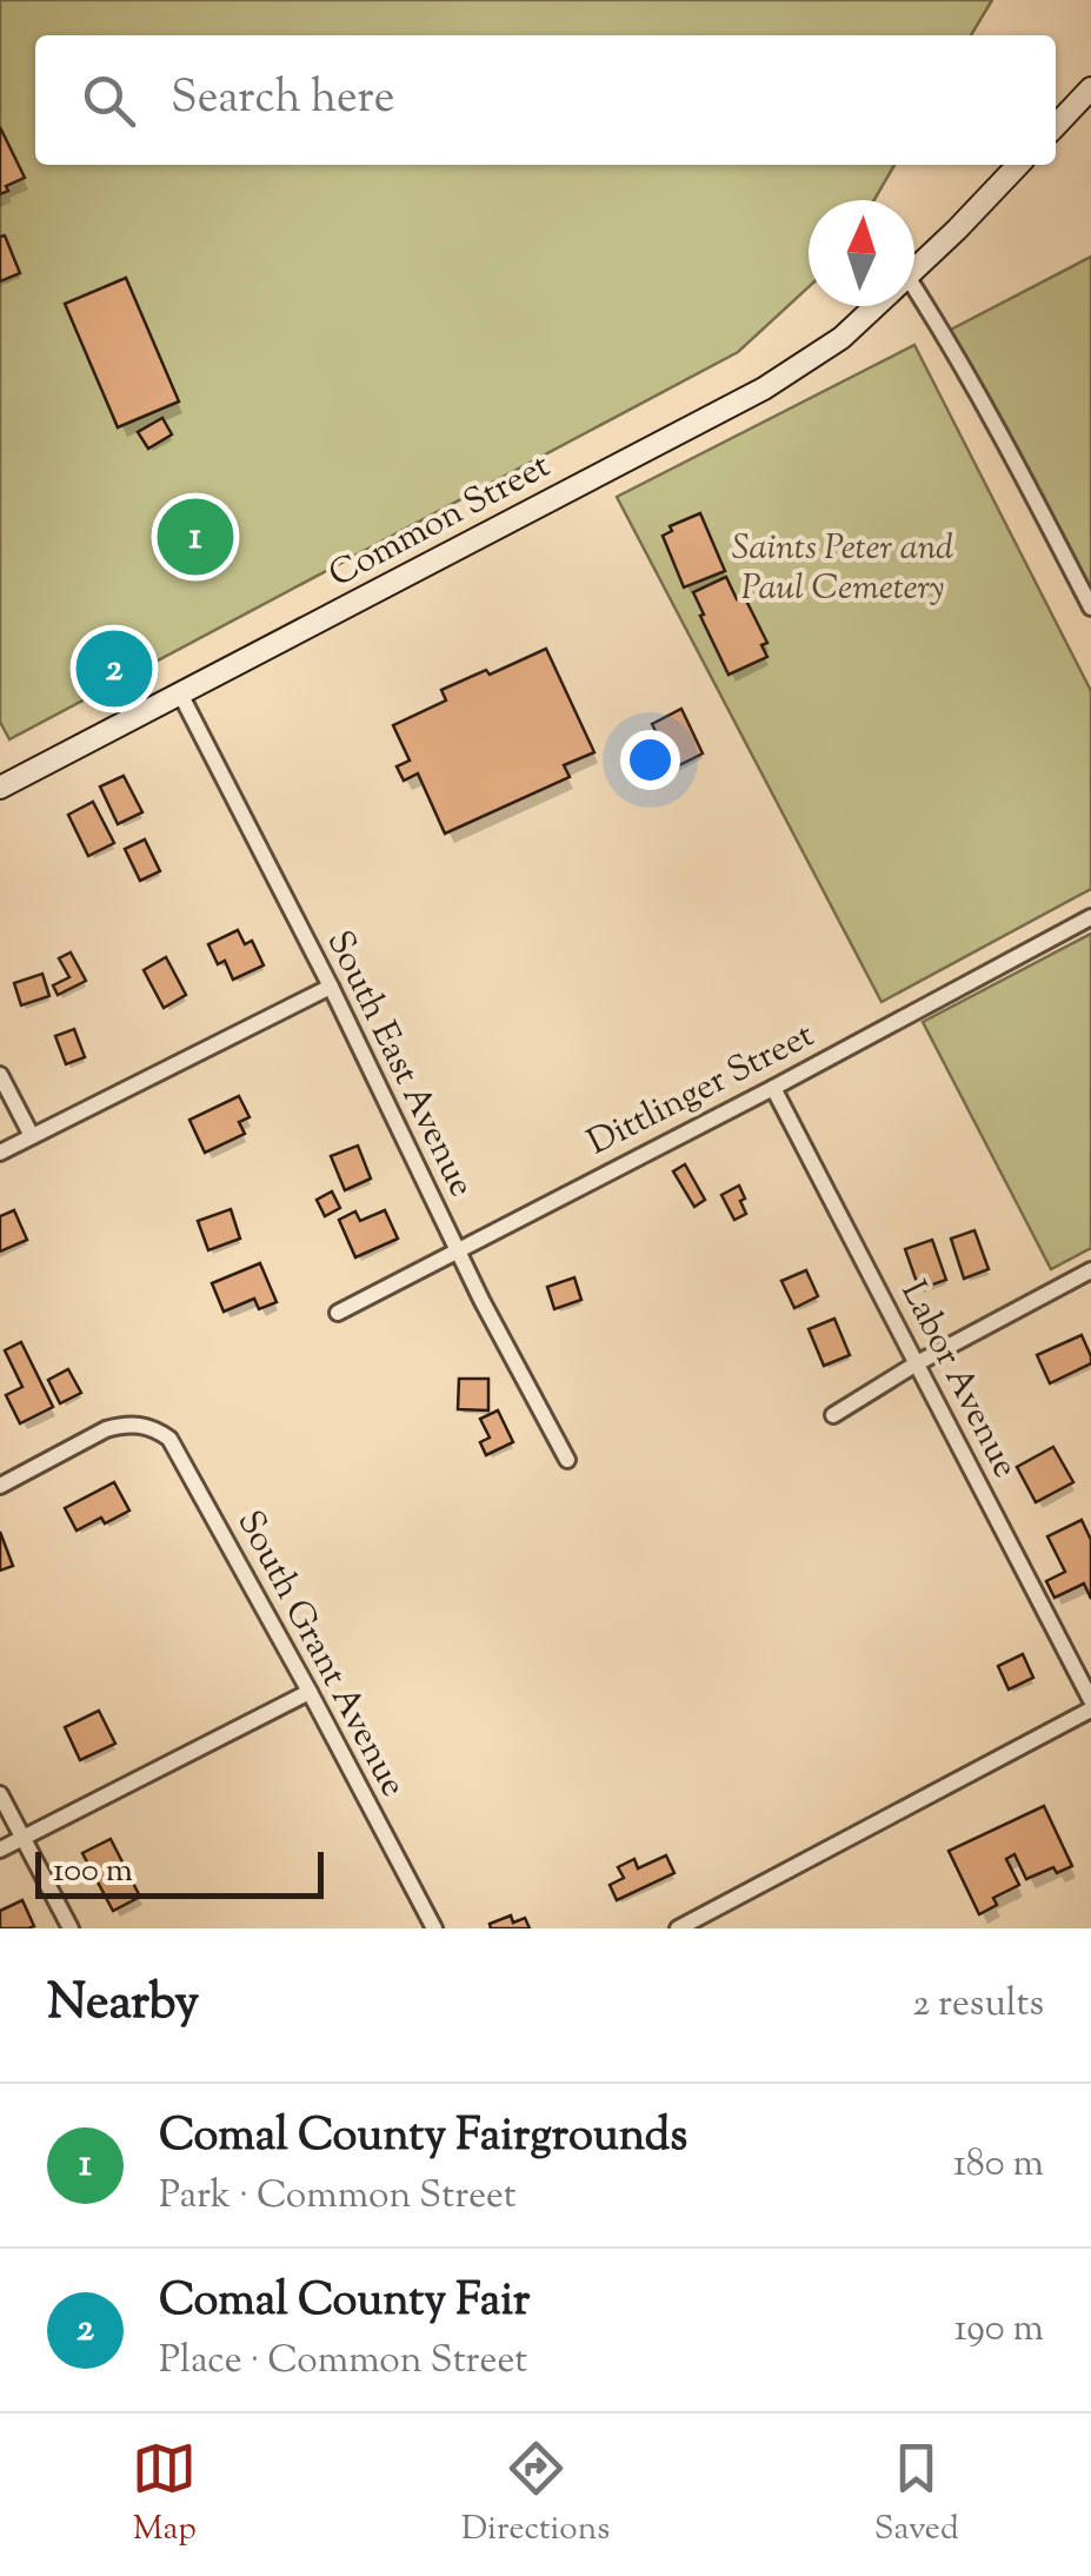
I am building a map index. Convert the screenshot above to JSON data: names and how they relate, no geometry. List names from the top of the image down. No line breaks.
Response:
{"streets":{"main road":["Common Street"],"street":["South East Avenue","Dittlinger Street","Labor Avenue","South Grant Avenue"]},"crossings":[["Common Street","South East Avenue"],["South East Avenue","Dittlinger Street"],["Dittlinger Street","Labor Avenue"]],"parks":["Saints Peter and Paul Cemetery"],"scale_bar":"100 m","north":"top","page":{"search":"Search here","pins":["1","2"],"scale":"100 m","heading":["Nearby","2 results"],"list":[{"mark":"1","name":"Comal County Fairgrounds","note":"Park · Common Street","value":"180 m"},{"mark":"2","name":"Comal County Fair","note":"Place · Common Street","value":"190 m"}],"nav":["Map","Directions","Saved"]}}
